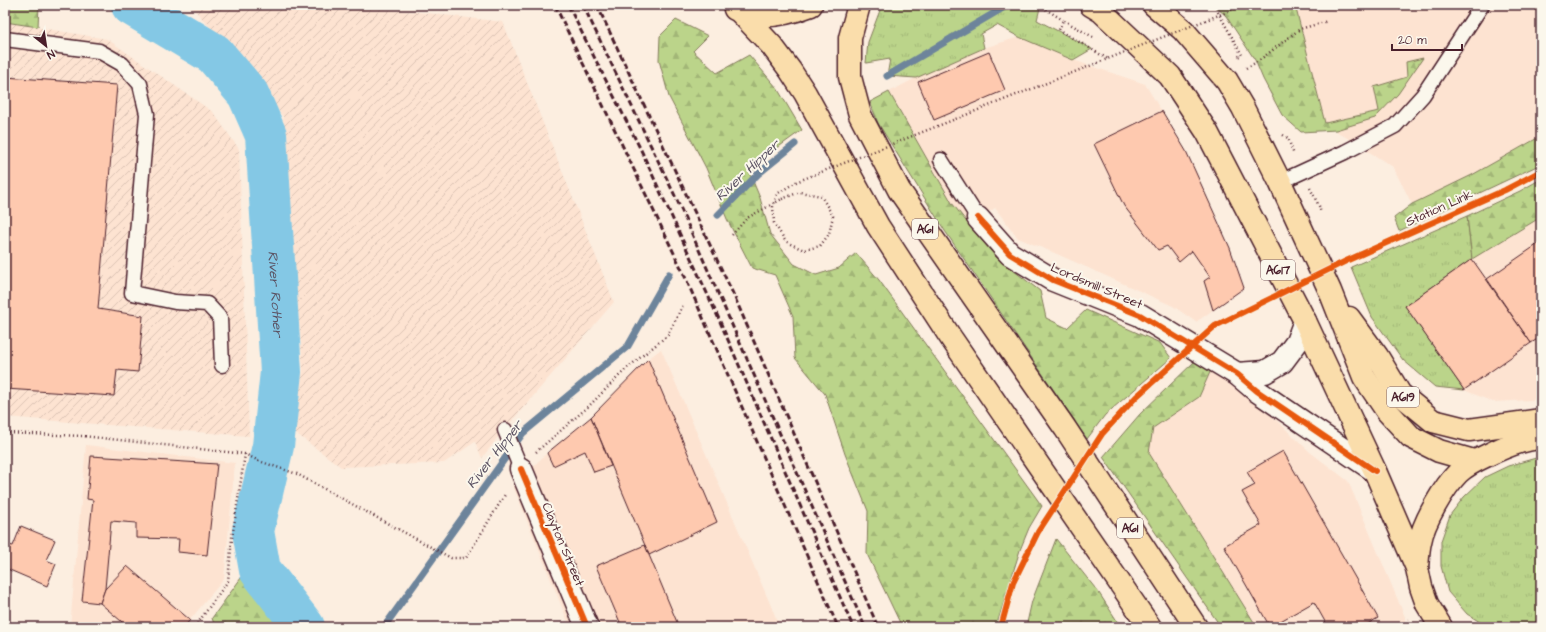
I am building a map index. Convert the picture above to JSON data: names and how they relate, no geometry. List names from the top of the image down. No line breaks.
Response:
{"streets":{"highway":["A61","A617","A619"],"street":["Lordsmill Street","Clayton Street"],"cycle path":["Station Link"]},"crossings":[["A617","Lordsmill Street"],["A617","A619"]],"water":["River Hipper","River Rother"],"scale_bar":"20 m","north":"bottom right"}
